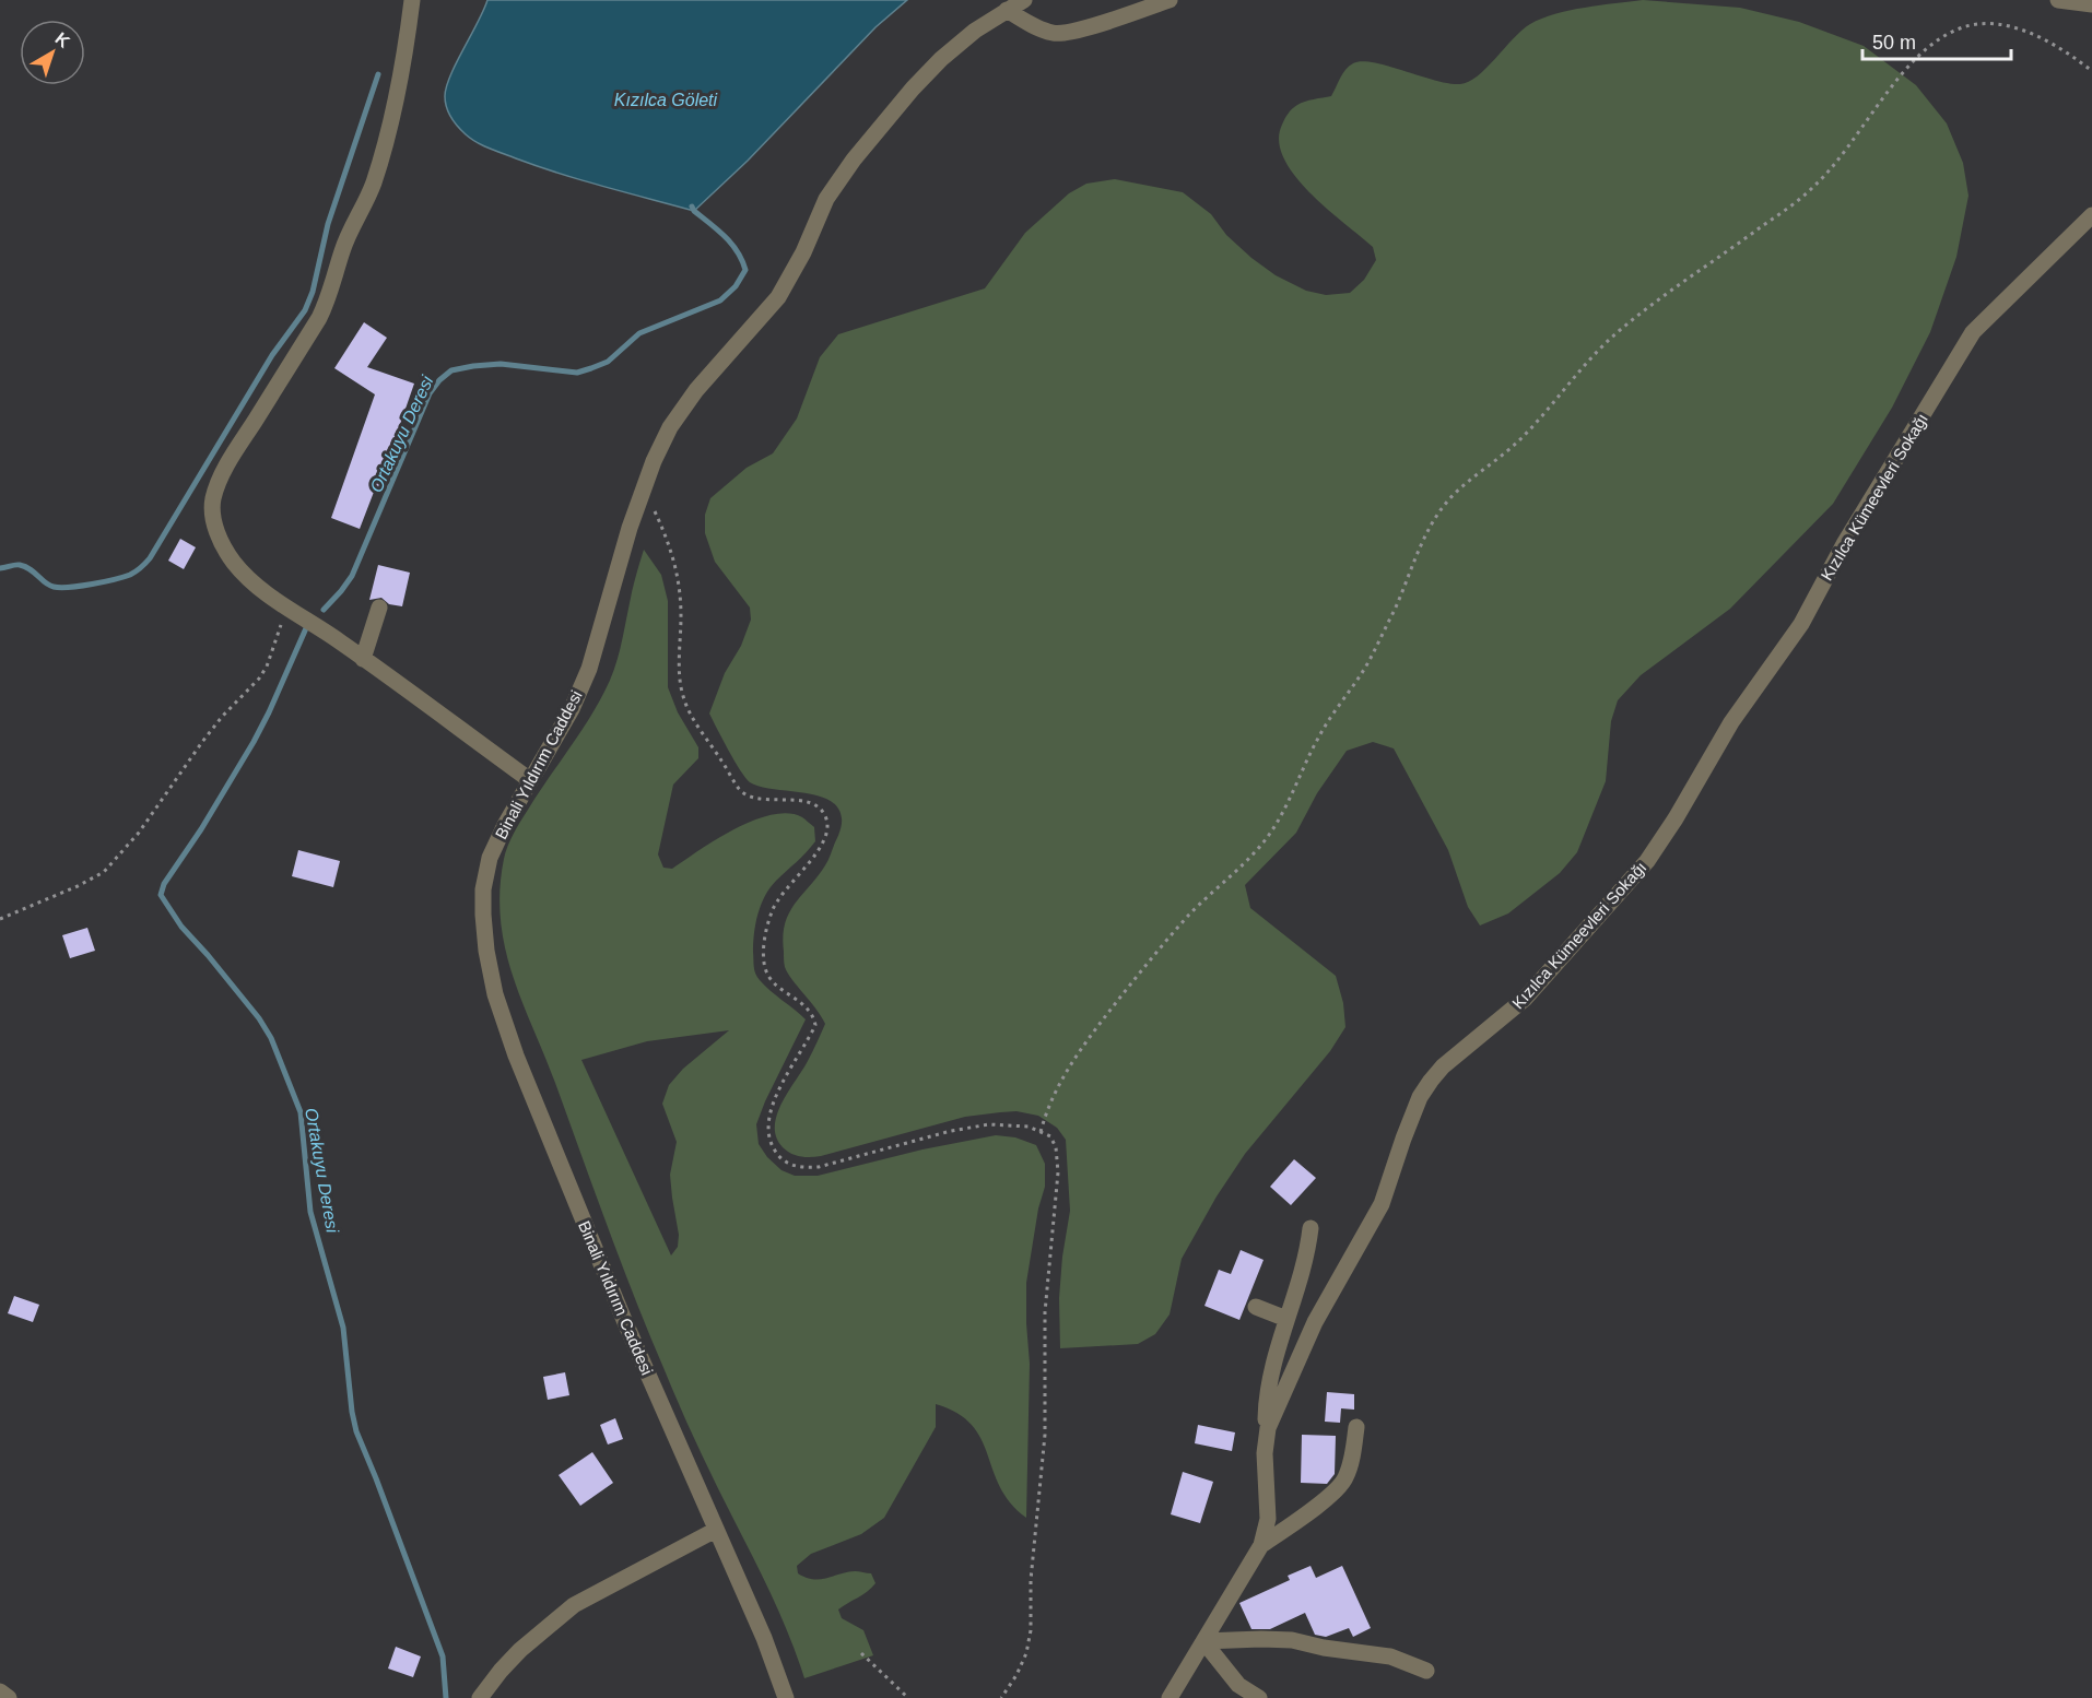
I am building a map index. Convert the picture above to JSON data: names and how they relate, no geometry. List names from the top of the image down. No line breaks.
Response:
{"streets":{"street":["Kızılca Kümeevleri Sokağı","Binali Yıldırım Caddesi"]},"water":["Kızılca Göleti","Ortakuyu Deresi"],"scale_bar":"50 m","north":"top right"}
